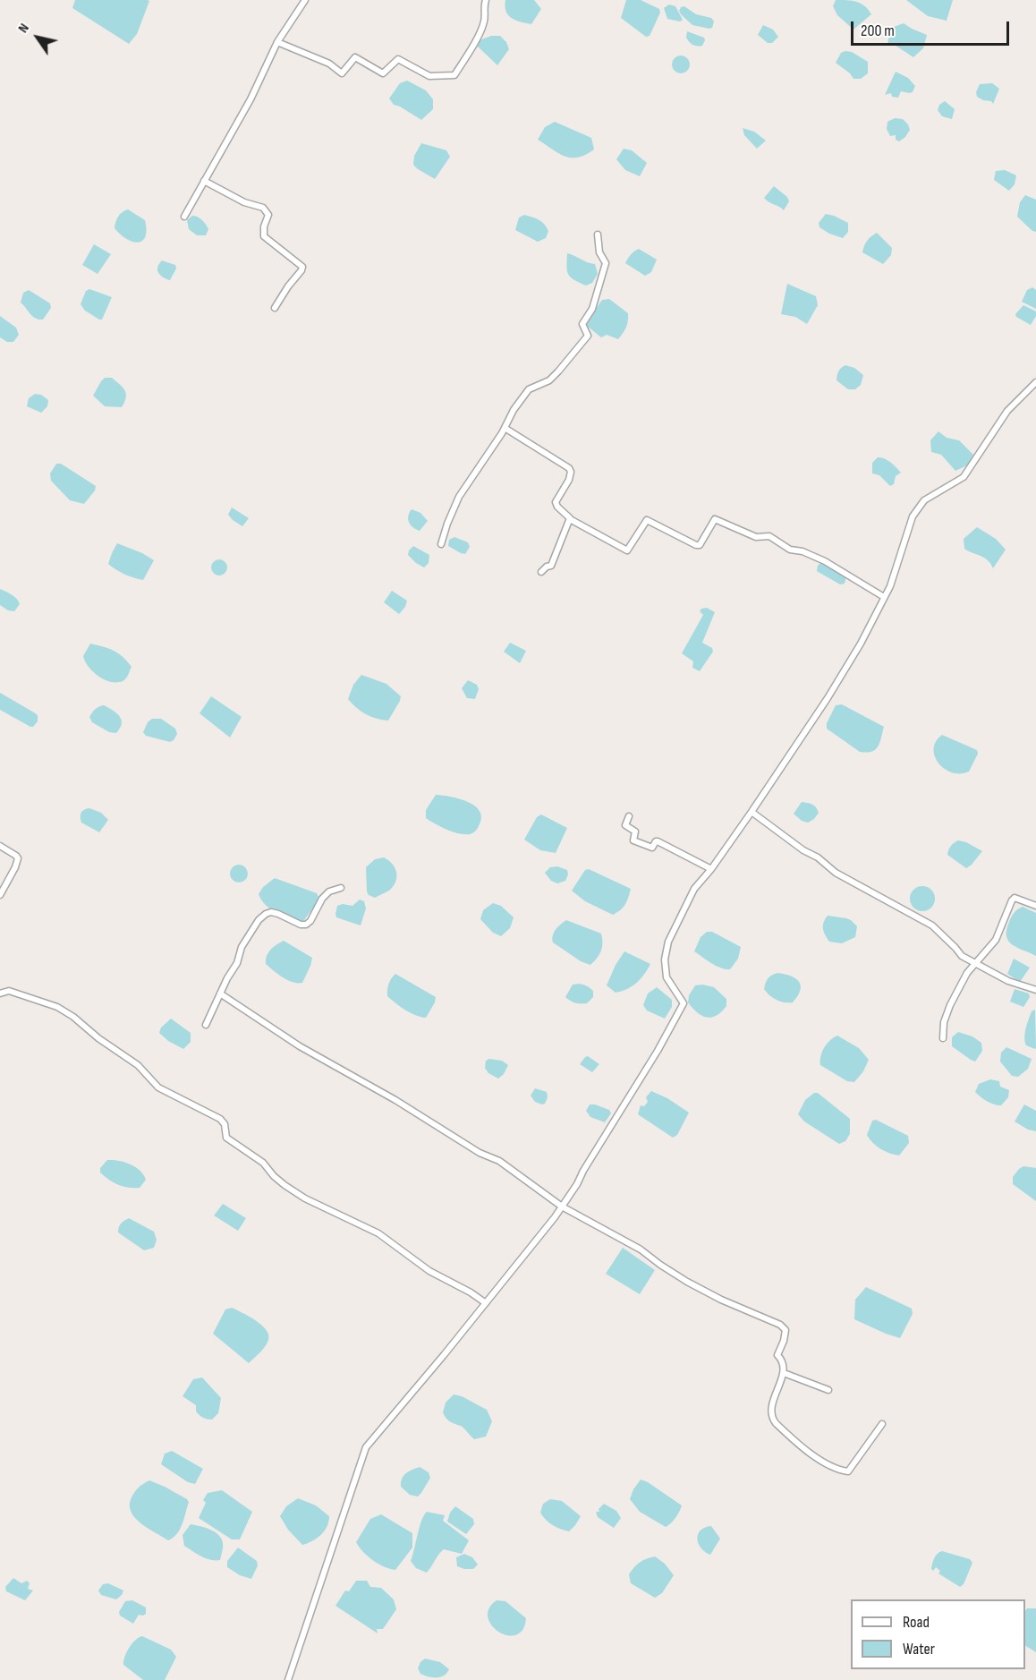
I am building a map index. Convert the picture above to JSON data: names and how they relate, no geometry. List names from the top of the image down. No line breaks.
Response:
{"legend":["Road","Water"],"scale_bar":"200 m","north":"top left"}
